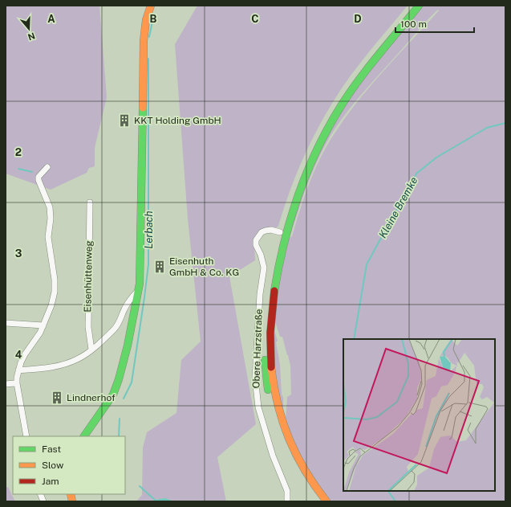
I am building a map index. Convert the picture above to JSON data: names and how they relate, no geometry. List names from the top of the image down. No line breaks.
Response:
{"streets":{"street":["Eisenhüttenweg","Obere Harzstraße"]},"water":["Kleine Bremke","Lerbach"],"places":{"building":["KKT Holding GmbH","Eisenhuth GmbH & Co. KG","Lindnerhof"]},"legend":["Fast","Slow","Jam"],"scale_bar":"100 m","north":"bottom","grid":{"columns":["A","B","C","D"],"rows":["2","3","4"]}}
